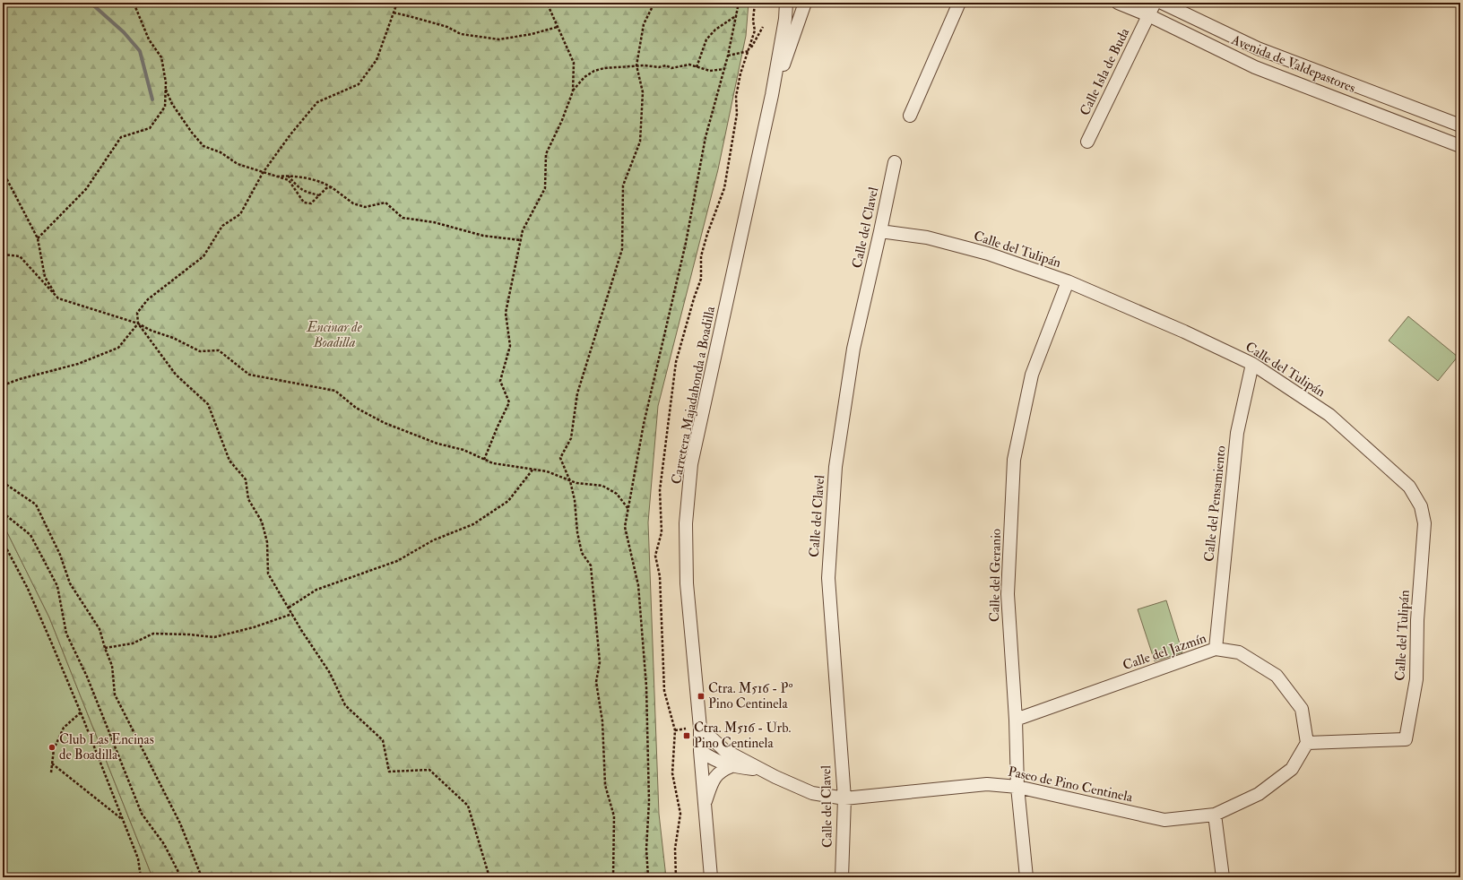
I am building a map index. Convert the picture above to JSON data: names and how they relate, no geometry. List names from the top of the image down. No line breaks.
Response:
{"streets":{"street":["Avenida de Valdepastores","Calle Isla de Buda","Calle del Clavel","Calle del Tulipán","Carretera Majadahonda a Boadilla","Calle del Pensamiento","Calle del Geranio","Calle del Jazmín","Paseo de Pino Centinela"]},"crossings":[["Avenida de Valdepastores","Calle Isla de Buda"],["Calle del Clavel","Calle del Tulipán"],["Calle del Clavel","Paseo de Pino Centinela"],["Calle del Tulipán","Calle del Pensamiento"],["Calle del Tulipán","Calle del Geranio"],["Calle del Tulipán","Calle del Jazmín"],["Calle del Tulipán","Paseo de Pino Centinela"],["Calle del Pensamiento","Calle del Jazmín"],["Calle del Geranio","Calle del Jazmín"],["Calle del Geranio","Paseo de Pino Centinela"],["Calle del Jazmín","Paseo de Pino Centinela"]],"parks":["Encinar de Boadilla"],"places":{"transit":["Ctra. M516 - Pº Pino Centinela","Ctra. M516 - Urb. Pino Centinela"],"other":["Club Las Encinas de Boadilla"]}}
